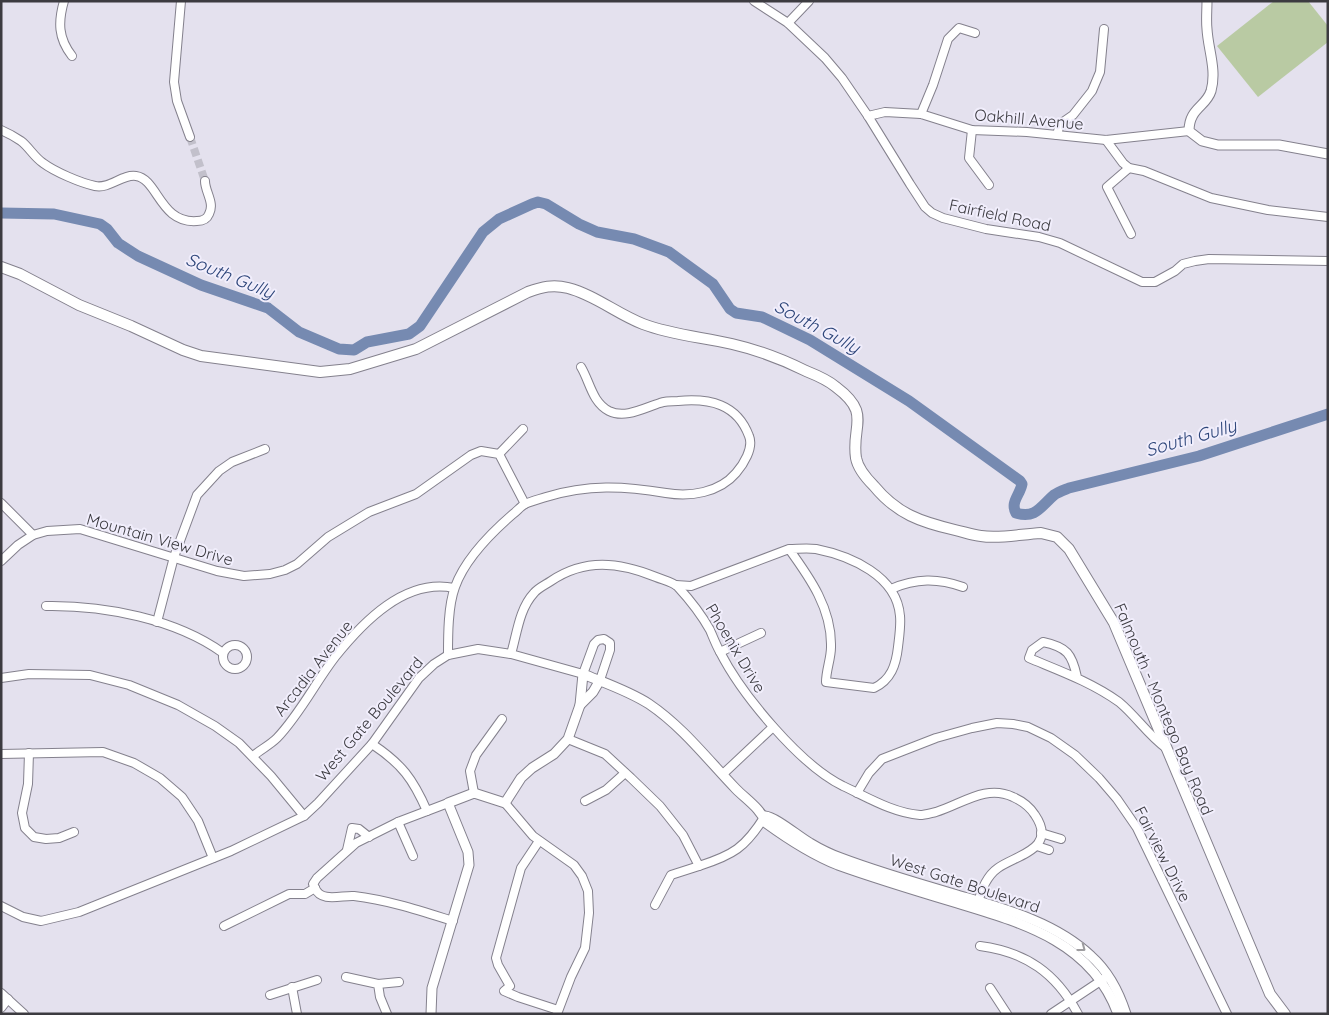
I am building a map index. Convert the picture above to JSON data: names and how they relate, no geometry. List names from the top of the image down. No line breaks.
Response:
{"streets":{"main road":["Falmouth - Montego Bay Road"],"street":["Oakhill Avenue","Fairfield Road","Mountain View Drive","Phoenix Drive","Arcadia Avenue","West Gate Boulevard","Fairview Drive"]},"crossings":[["Oakhill Avenue","Fairfield Road"],["Phoenix Drive","West Gate Boulevard"],["Phoenix Drive","Fairview Drive"]],"water":["South Gully"]}
